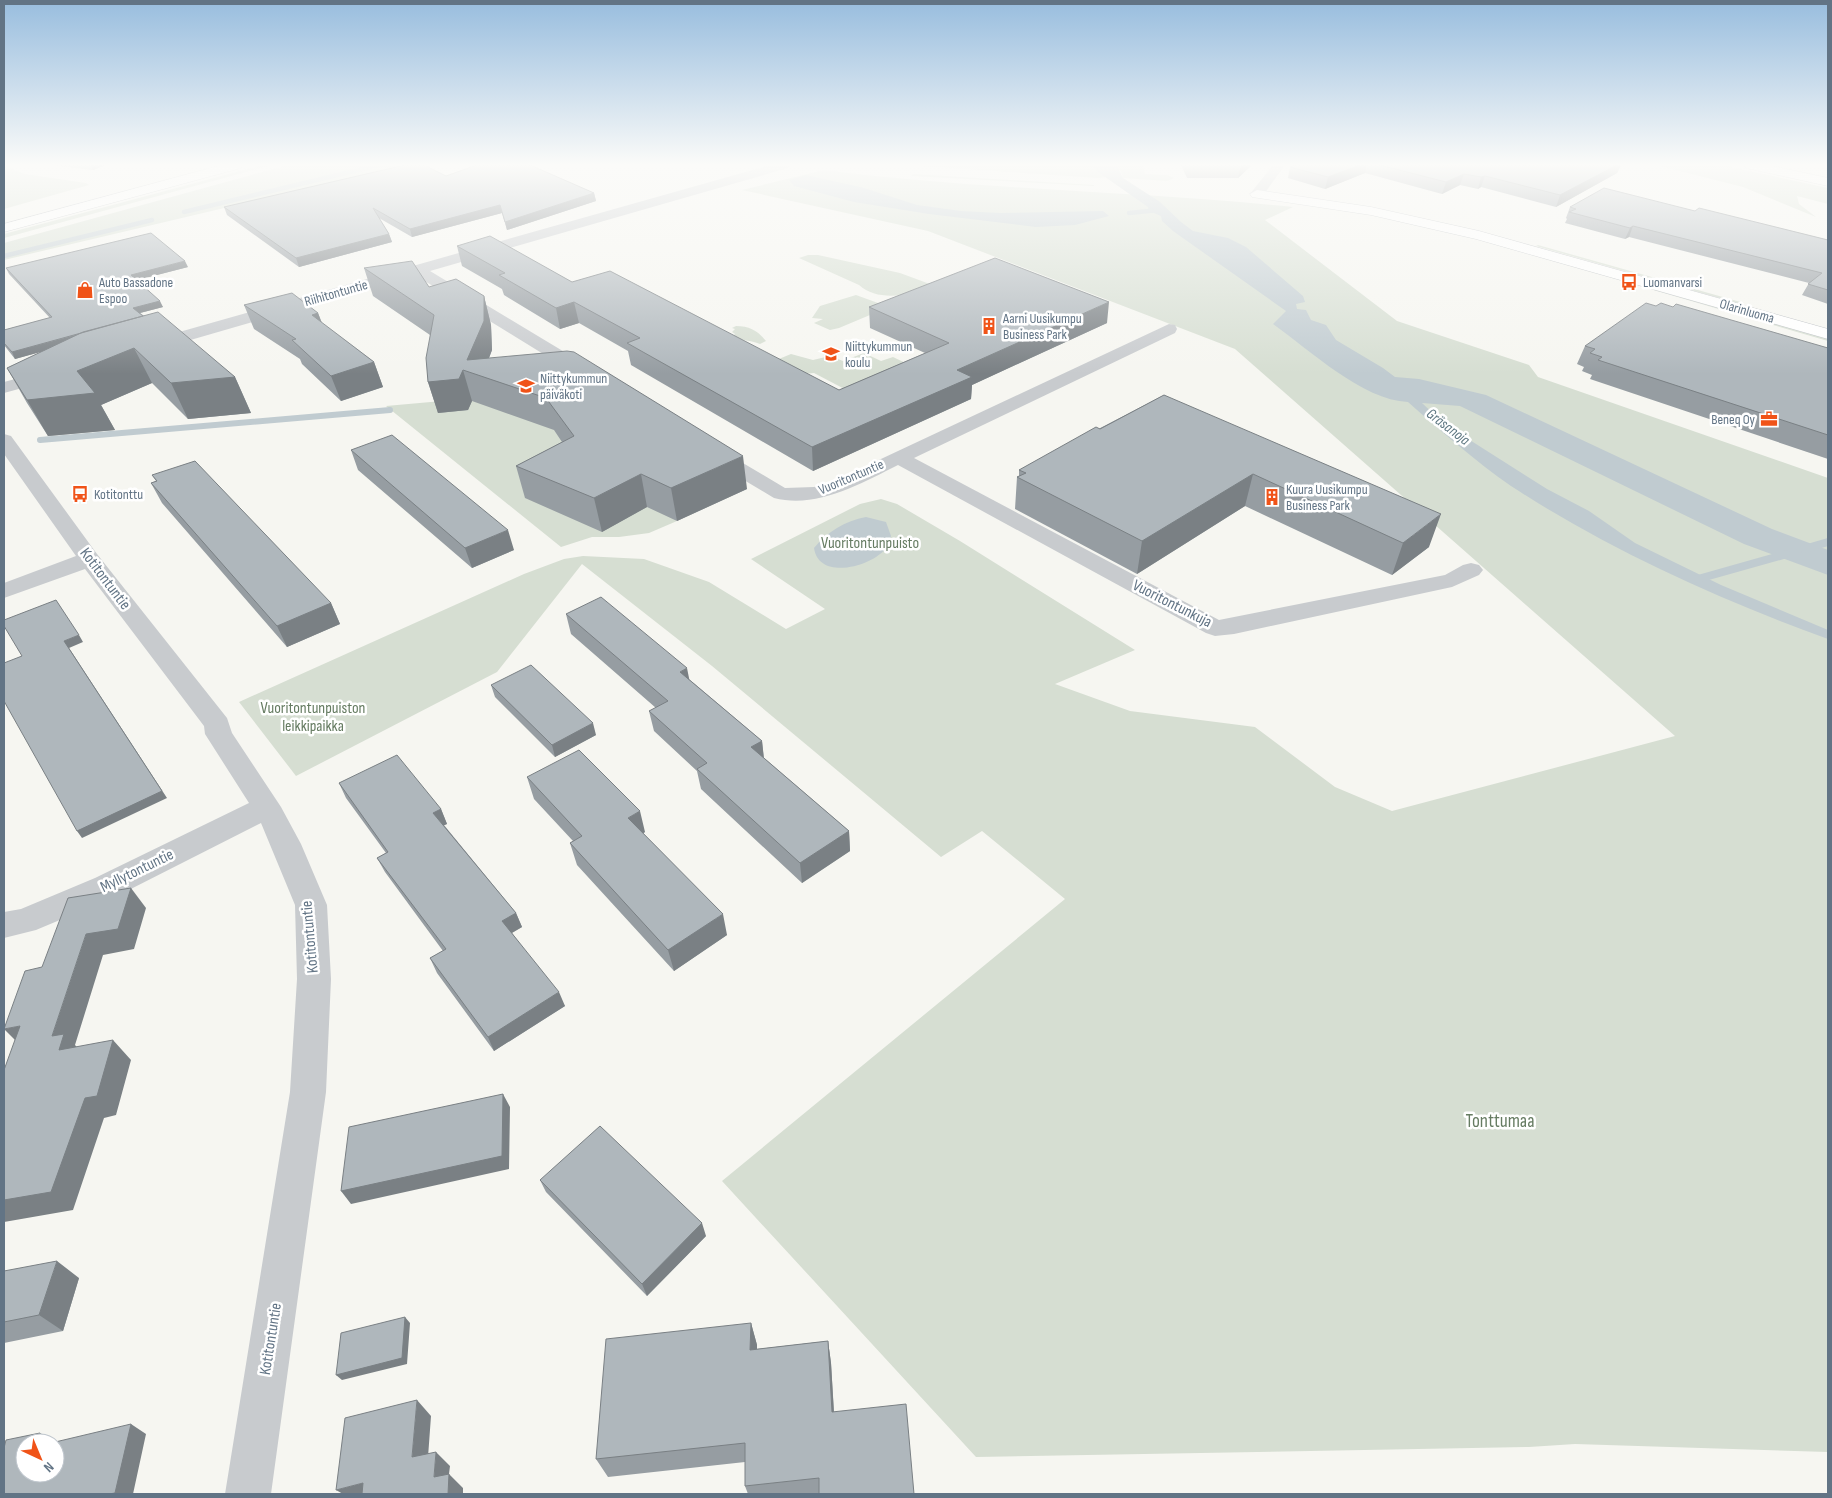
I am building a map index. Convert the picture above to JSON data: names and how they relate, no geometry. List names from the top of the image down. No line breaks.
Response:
{"streets":{"main road":["Olarinluoma"],"street":["Riihitontuntie","Vuoritontuntie","Kotitontuntie","Vuoritontunkuja","Myllytontuntie"]},"crossings":[["Vuoritontuntie","Vuoritontunkuja"],["Kotitontuntie","Myllytontuntie"]],"water":["Gräsanoja"],"parks":["Vuoritontunpuisto","Vuoritontunpuiston leikkipaikka","Tonttumaa"],"places":{"bus stop":["Luomanvarsi","Kotitonttu"],"shop":["Auto Bassadone Espoo"],"building":["Aarni Uusikumpu Business Park","Kuura Uusikumpu Business Park"],"school or university":["Niittykummun koulu","Niittykummun päiväkoti"],"office":["Beneq Oy"]},"north":"bottom right"}
